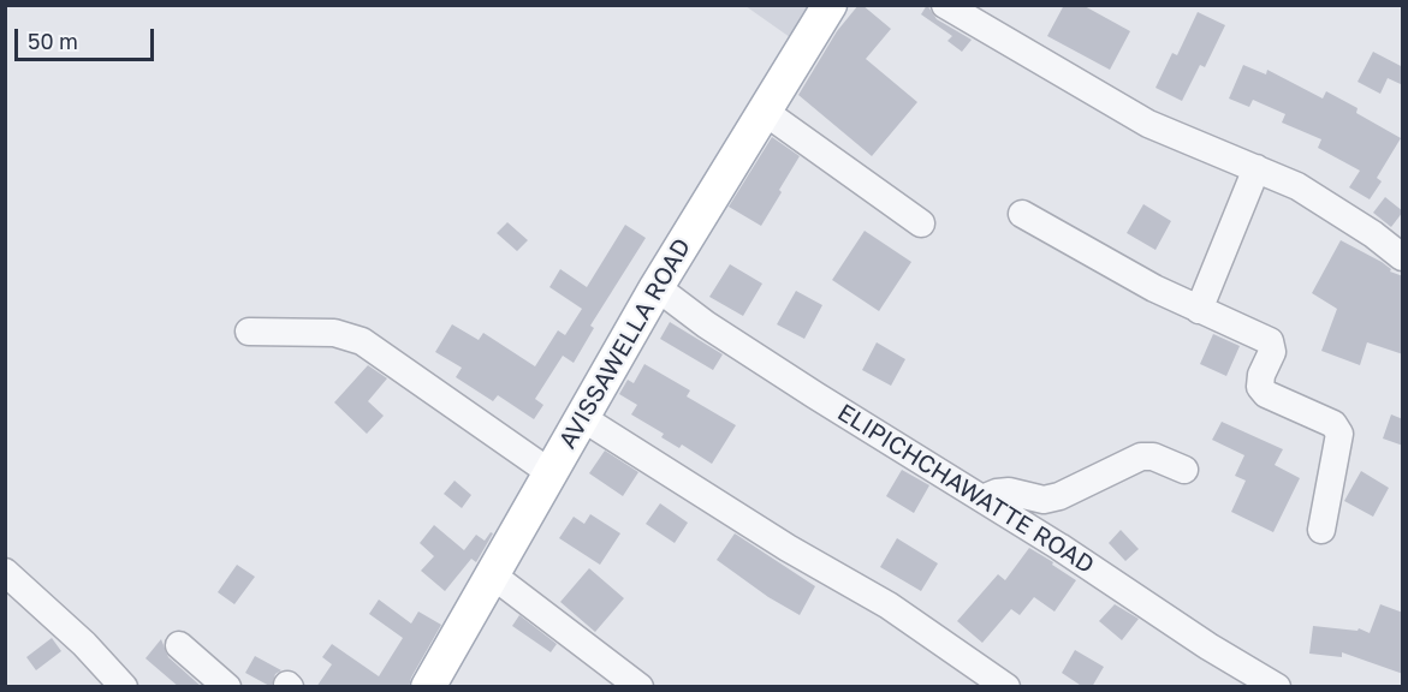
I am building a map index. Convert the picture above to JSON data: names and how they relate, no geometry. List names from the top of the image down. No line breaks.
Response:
{"streets":{"main road":["AVISSAWELLA ROAD"],"street":["ELIPICHCHAWATTE ROAD"]},"crossings":[["AVISSAWELLA ROAD","ELIPICHCHAWATTE ROAD"]],"scale_bar":"50 m"}
